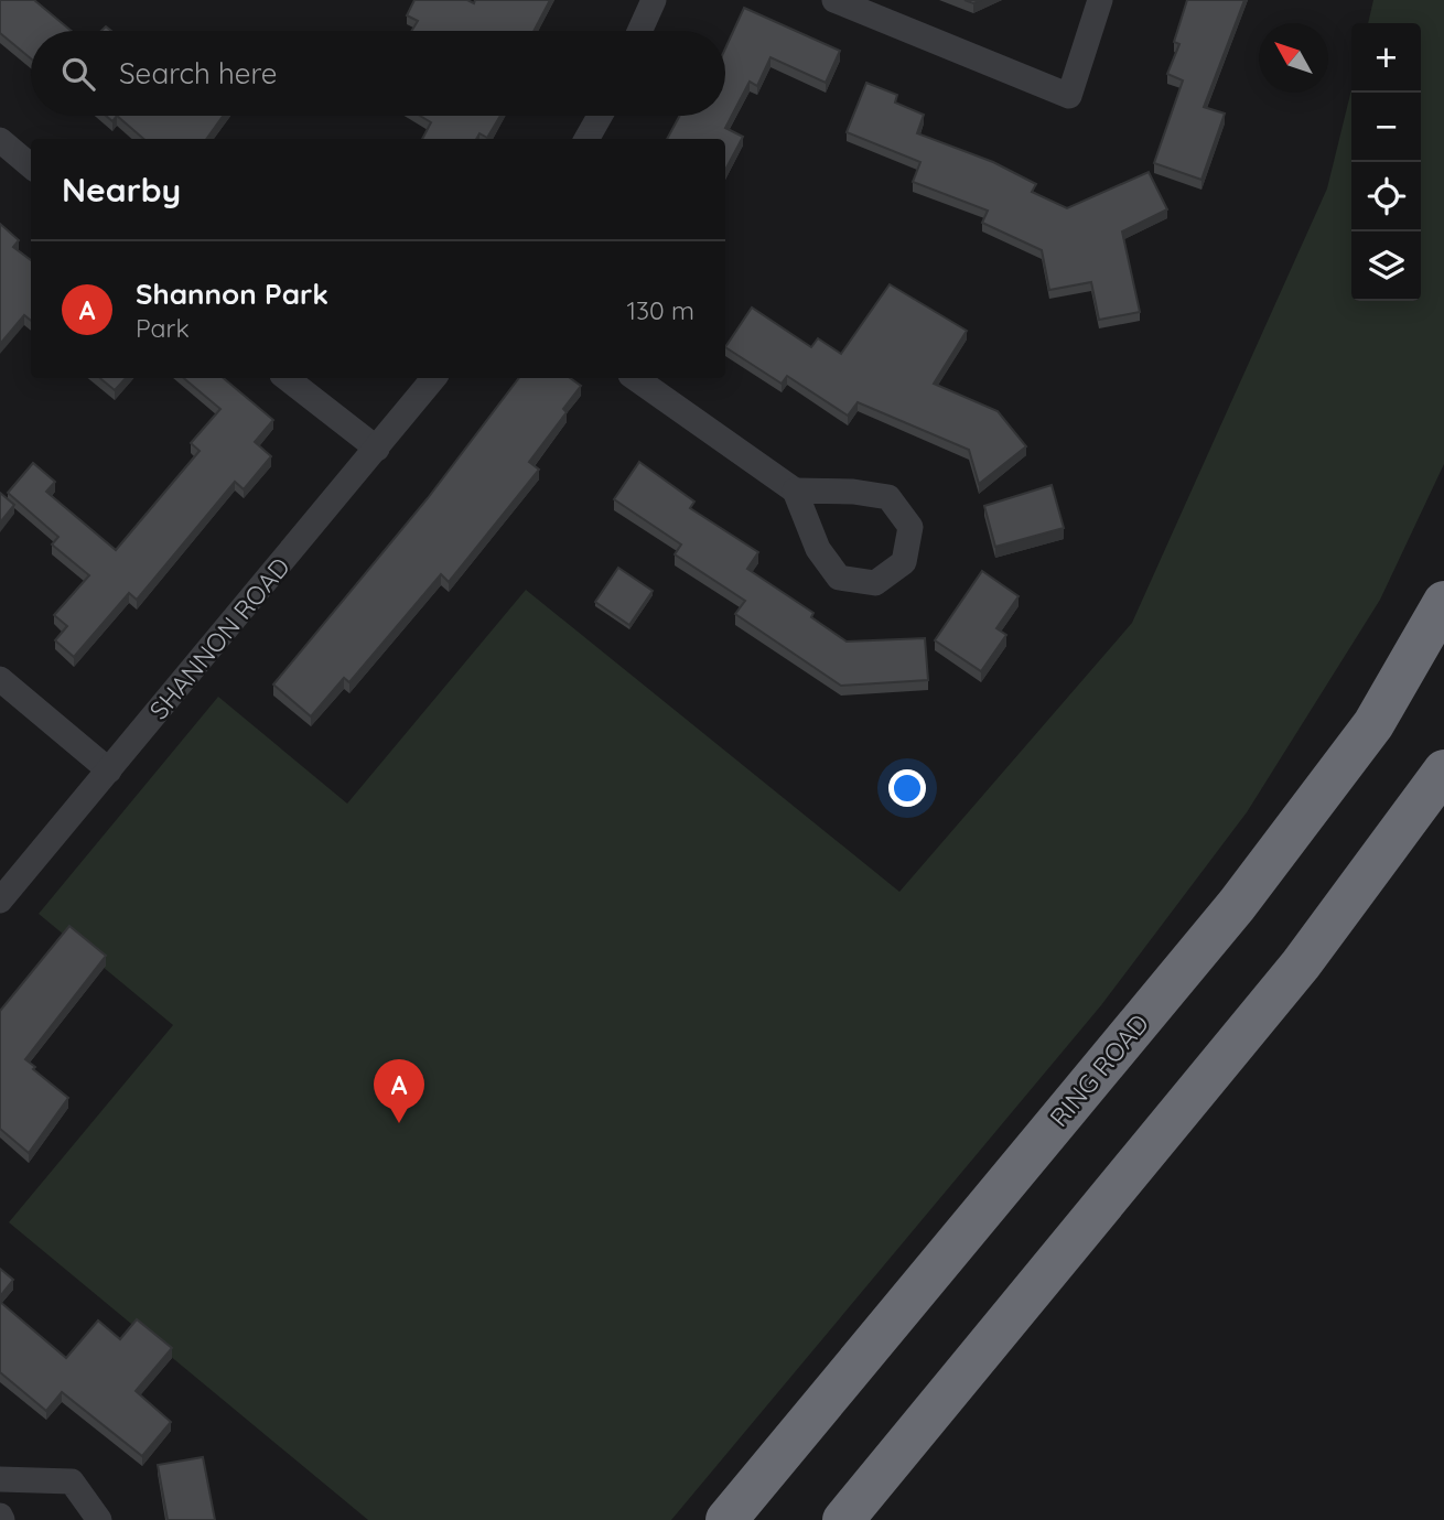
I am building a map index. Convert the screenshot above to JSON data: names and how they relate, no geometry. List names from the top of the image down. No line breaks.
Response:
{"streets":{"highway":["RING ROAD"],"street":["SHANNON ROAD"]},"north":"top left","page":{"map_buttons":["+","−"],"search":"Search here","heading":"Nearby","list":[{"mark":"A","name":"Shannon Park","note":"Park","value":"130 m"}],"pins":"A"}}
